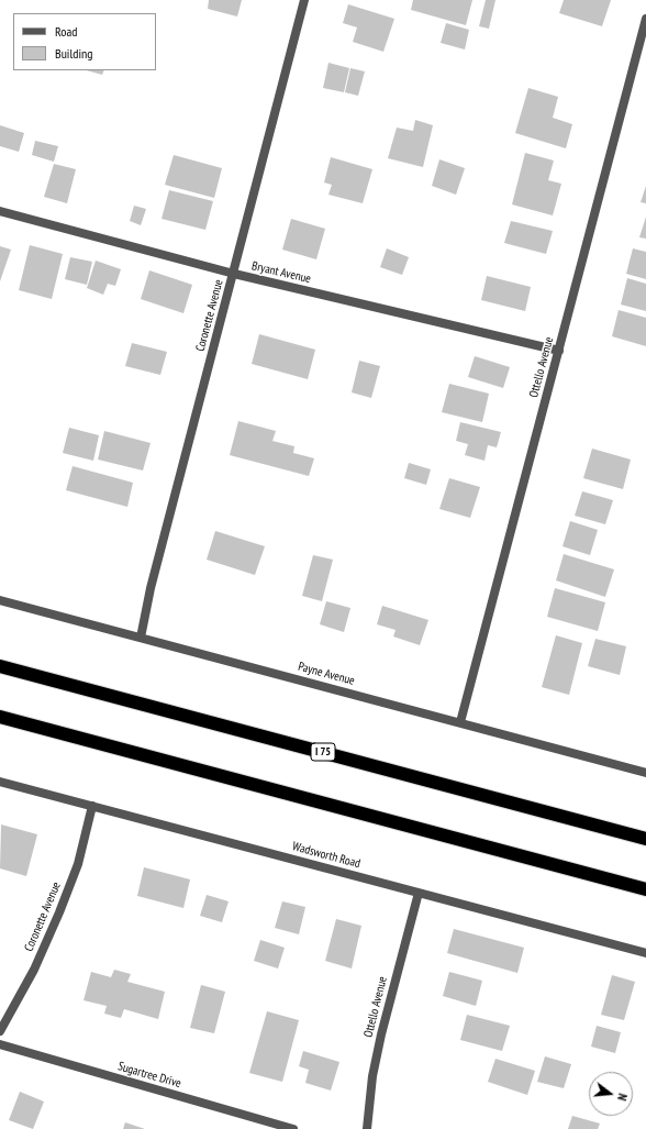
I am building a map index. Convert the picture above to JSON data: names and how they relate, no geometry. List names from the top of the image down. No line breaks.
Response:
{"streets":{"highway":["I 75"],"street":["Bryant Avenue","Coronette Avenue","Ottello Avenue","Payne Avenue","Wadsworth Road","Sugartree Drive"]},"crossings":[["Bryant Avenue","Coronette Avenue"],["Bryant Avenue","Ottello Avenue"],["Coronette Avenue","Payne Avenue"],["Coronette Avenue","Wadsworth Road"],["Ottello Avenue","Payne Avenue"],["Ottello Avenue","Wadsworth Road"]],"legend":["Road","Building"],"north":"right"}
